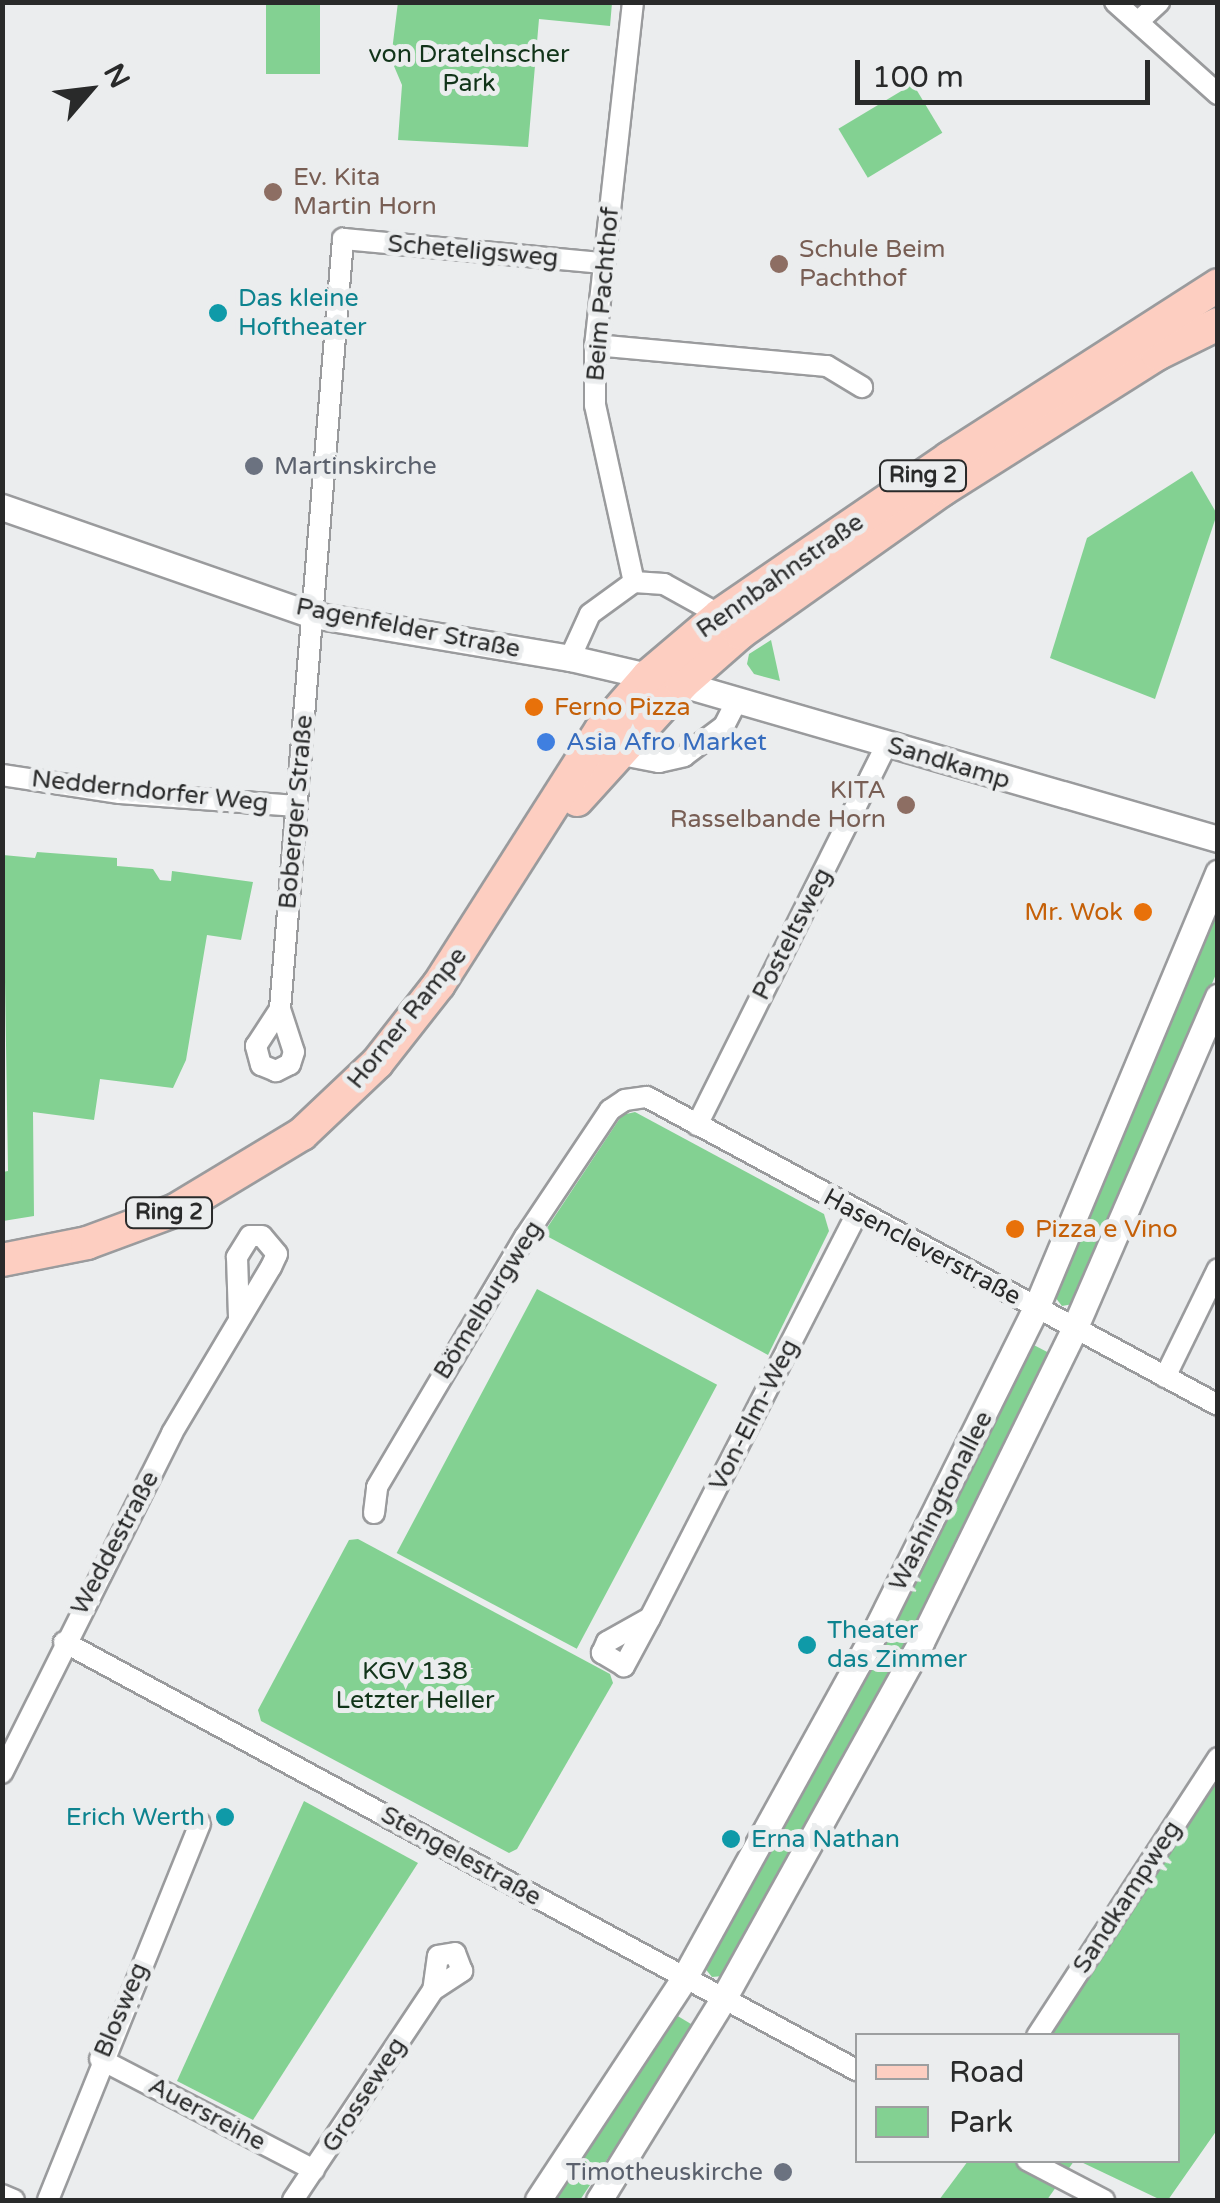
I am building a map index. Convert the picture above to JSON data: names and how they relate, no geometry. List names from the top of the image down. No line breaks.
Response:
{"streets":{"main road":["Ring 2","Rennbahnstraße","Horner Rampe"],"street":["Scheteligsweg","Beim Pachthof","Pagenfelder Straße","Sandkamp","Nedderndorfer Weg","Boberger Straße","Posteltsweg","Hasencleverstraße","Bömelburgweg","Von-Elm-Weg","Washingtonallee","Weddestraße","Stengelestraße","Sandkampweg","Blosweg","Grosseweg","Auersreihe"]},"crossings":[["Scheteligsweg","Beim Pachthof"],["Scheteligsweg","Boberger Straße"],["Rennbahnstraße","Pagenfelder Straße"],["Rennbahnstraße","Sandkamp"],["Rennbahnstraße","Horner Rampe"],["Pagenfelder Straße","Boberger Straße"],["Pagenfelder Straße","Horner Rampe"],["Sandkamp","Posteltsweg"],["Sandkamp","Horner Rampe"],["Nedderndorfer Weg","Boberger Straße"],["Posteltsweg","Hasencleverstraße"],["Hasencleverstraße","Bömelburgweg"],["Hasencleverstraße","Von-Elm-Weg"],["Hasencleverstraße","Washingtonallee"],["Washingtonallee","Stengelestraße"],["Weddestraße","Stengelestraße"],["Blosweg","Auersreihe"],["Grosseweg","Auersreihe"]],"parks":["von Dratelnscher Park","KGV 138 Letzter Heller"],"places":["Ev. Kita Martin Horn","Schule Beim Pachthof","Das kleine Hoftheater","Martinskirche","Ferno Pizza","Asia Afro Market","KITA Rasselbande Horn","Mr. Wok","Pizza e Vino","Theater das Zimmer","Erich Werth","Erna Nathan","Timotheuskirche"],"legend":["Road","Park"],"scale_bar":"100 m","north":"top right"}
